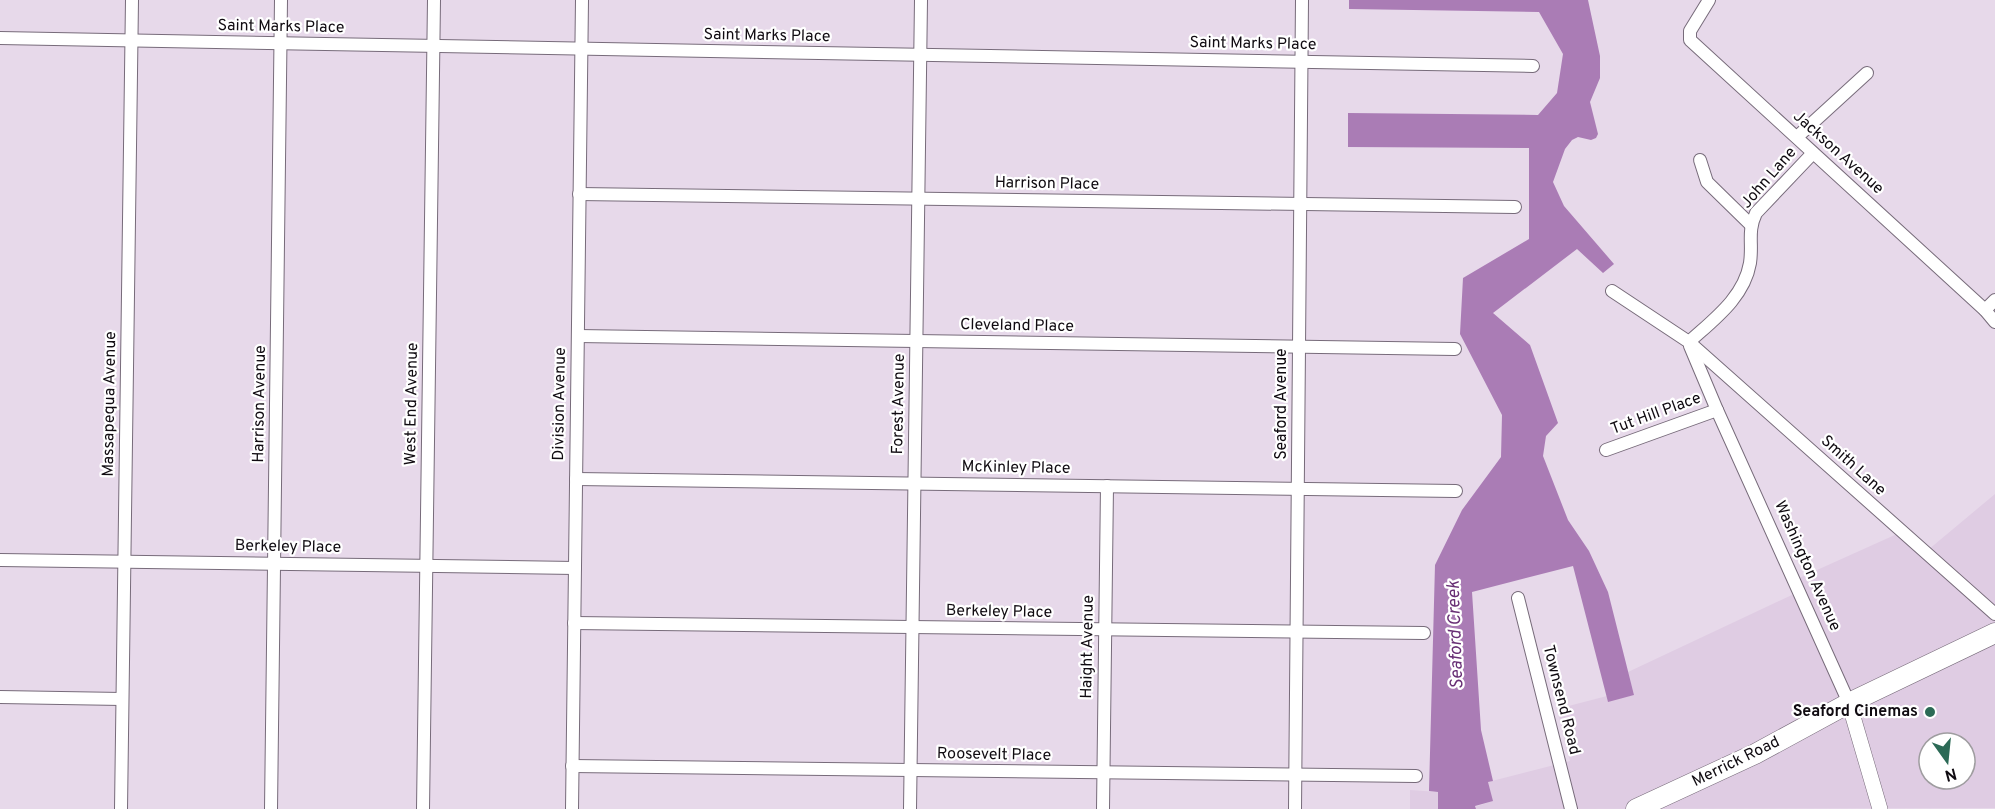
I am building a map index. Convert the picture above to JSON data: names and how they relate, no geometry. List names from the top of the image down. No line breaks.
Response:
{"streets":{"main road":["Merrick Road"],"street":["Saint Marks Place","Jackson Avenue","John Lane","Harrison Place","Cleveland Place","Massapequa Avenue","Harrison Avenue","West End Avenue","Division Avenue","Forest Avenue","Seaford Avenue","Tut Hill Place","Smith Lane","McKinley Place","Berkeley Place","Washington Avenue","Haight Avenue","Townsend Road","Roosevelt Place"]},"crossings":[["Saint Marks Place","Massapequa Avenue"],["Saint Marks Place","Harrison Avenue"],["Saint Marks Place","West End Avenue"],["Saint Marks Place","Division Avenue"],["Saint Marks Place","Forest Avenue"],["Saint Marks Place","Seaford Avenue"],["Jackson Avenue","John Lane"],["John Lane","Smith Lane"],["John Lane","Washington Avenue"],["Harrison Place","Division Avenue"],["Harrison Place","Forest Avenue"],["Harrison Place","Seaford Avenue"],["Cleveland Place","Division Avenue"],["Cleveland Place","Forest Avenue"],["Cleveland Place","Seaford Avenue"],["Massapequa Avenue","Berkeley Place"],["Harrison Avenue","Berkeley Place"],["West End Avenue","Berkeley Place"],["Division Avenue","McKinley Place"],["Division Avenue","Berkeley Place"],["Division Avenue","Roosevelt Place"],["Forest Avenue","McKinley Place"],["Forest Avenue","Berkeley Place"],["Forest Avenue","Roosevelt Place"],["Seaford Avenue","McKinley Place"],["Seaford Avenue","Berkeley Place"],["Seaford Avenue","Roosevelt Place"],["Tut Hill Place","Washington Avenue"],["Smith Lane","Washington Avenue"],["McKinley Place","Haight Avenue"],["Berkeley Place","Haight Avenue"],["Washington Avenue","Merrick Road"],["Haight Avenue","Roosevelt Place"]],"water":["Seaford Creek"],"places":["Seaford Cinemas"],"north":"bottom"}
